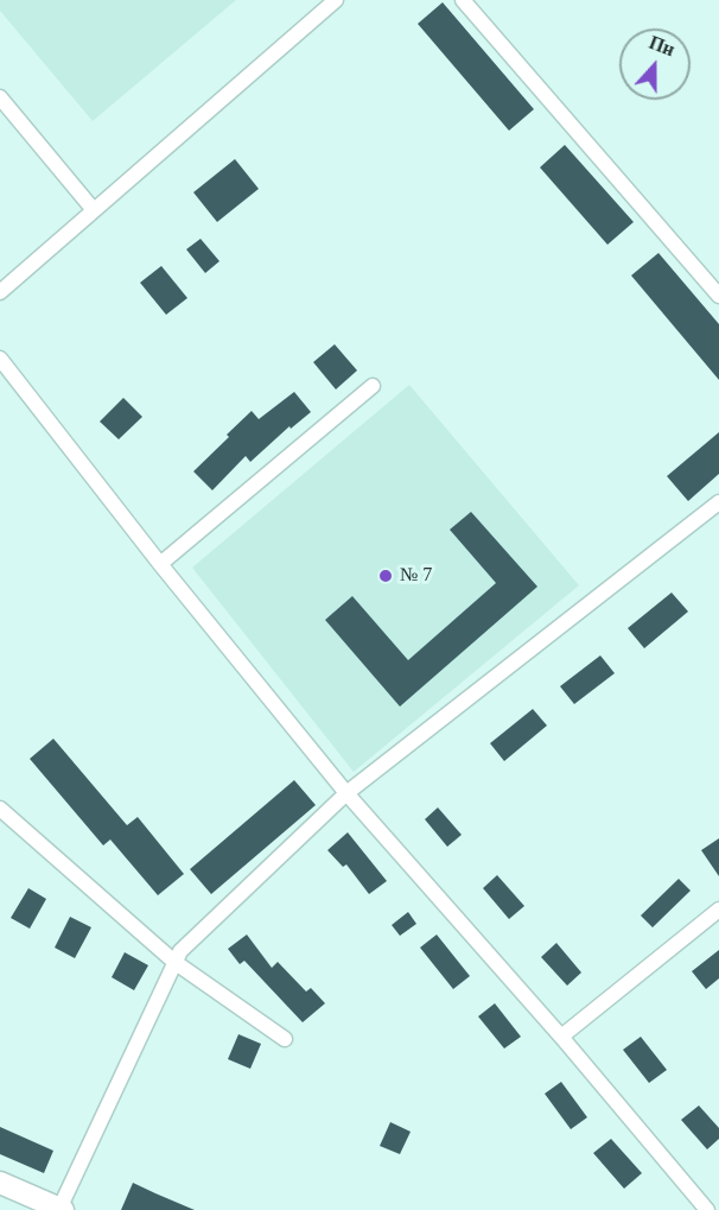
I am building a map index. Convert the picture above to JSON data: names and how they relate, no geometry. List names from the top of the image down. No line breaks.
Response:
{"places":["№ 7"],"north":"top"}
